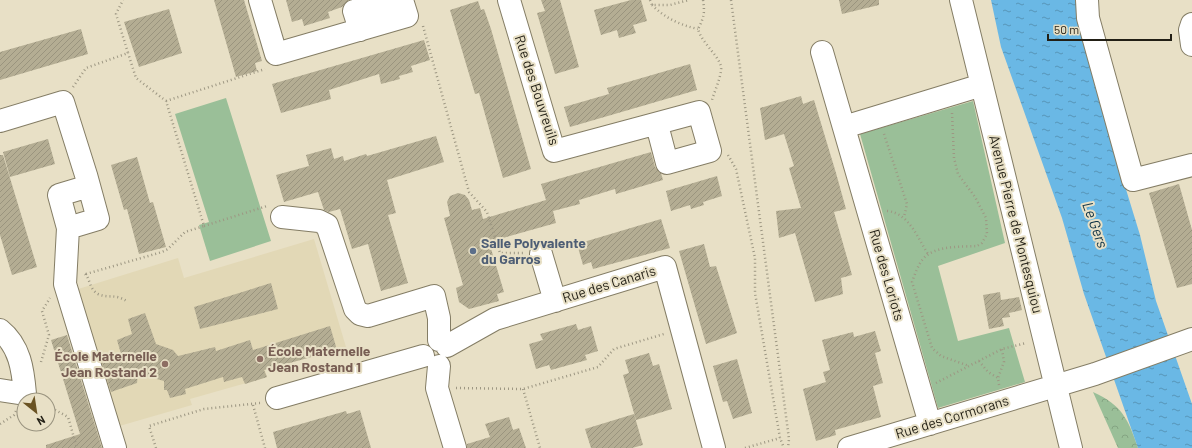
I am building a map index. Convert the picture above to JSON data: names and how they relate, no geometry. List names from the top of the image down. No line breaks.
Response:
{"streets":{"street":["Rue des Bouvreuils","Avenue Pierre de Montesquiou","Rue des Loriots","Rue des Canaris","Rue des Cormorans"]},"crossings":[["Avenue Pierre de Montesquiou","Rue des Cormorans"],["Rue des Loriots","Rue des Cormorans"]],"water":["Le Gers"],"places":["Salle Polyvalente du Garros","École Maternelle Jean Rostand 1","École Maternelle Jean Rostand 2"],"scale_bar":"50 m","north":"bottom right"}
